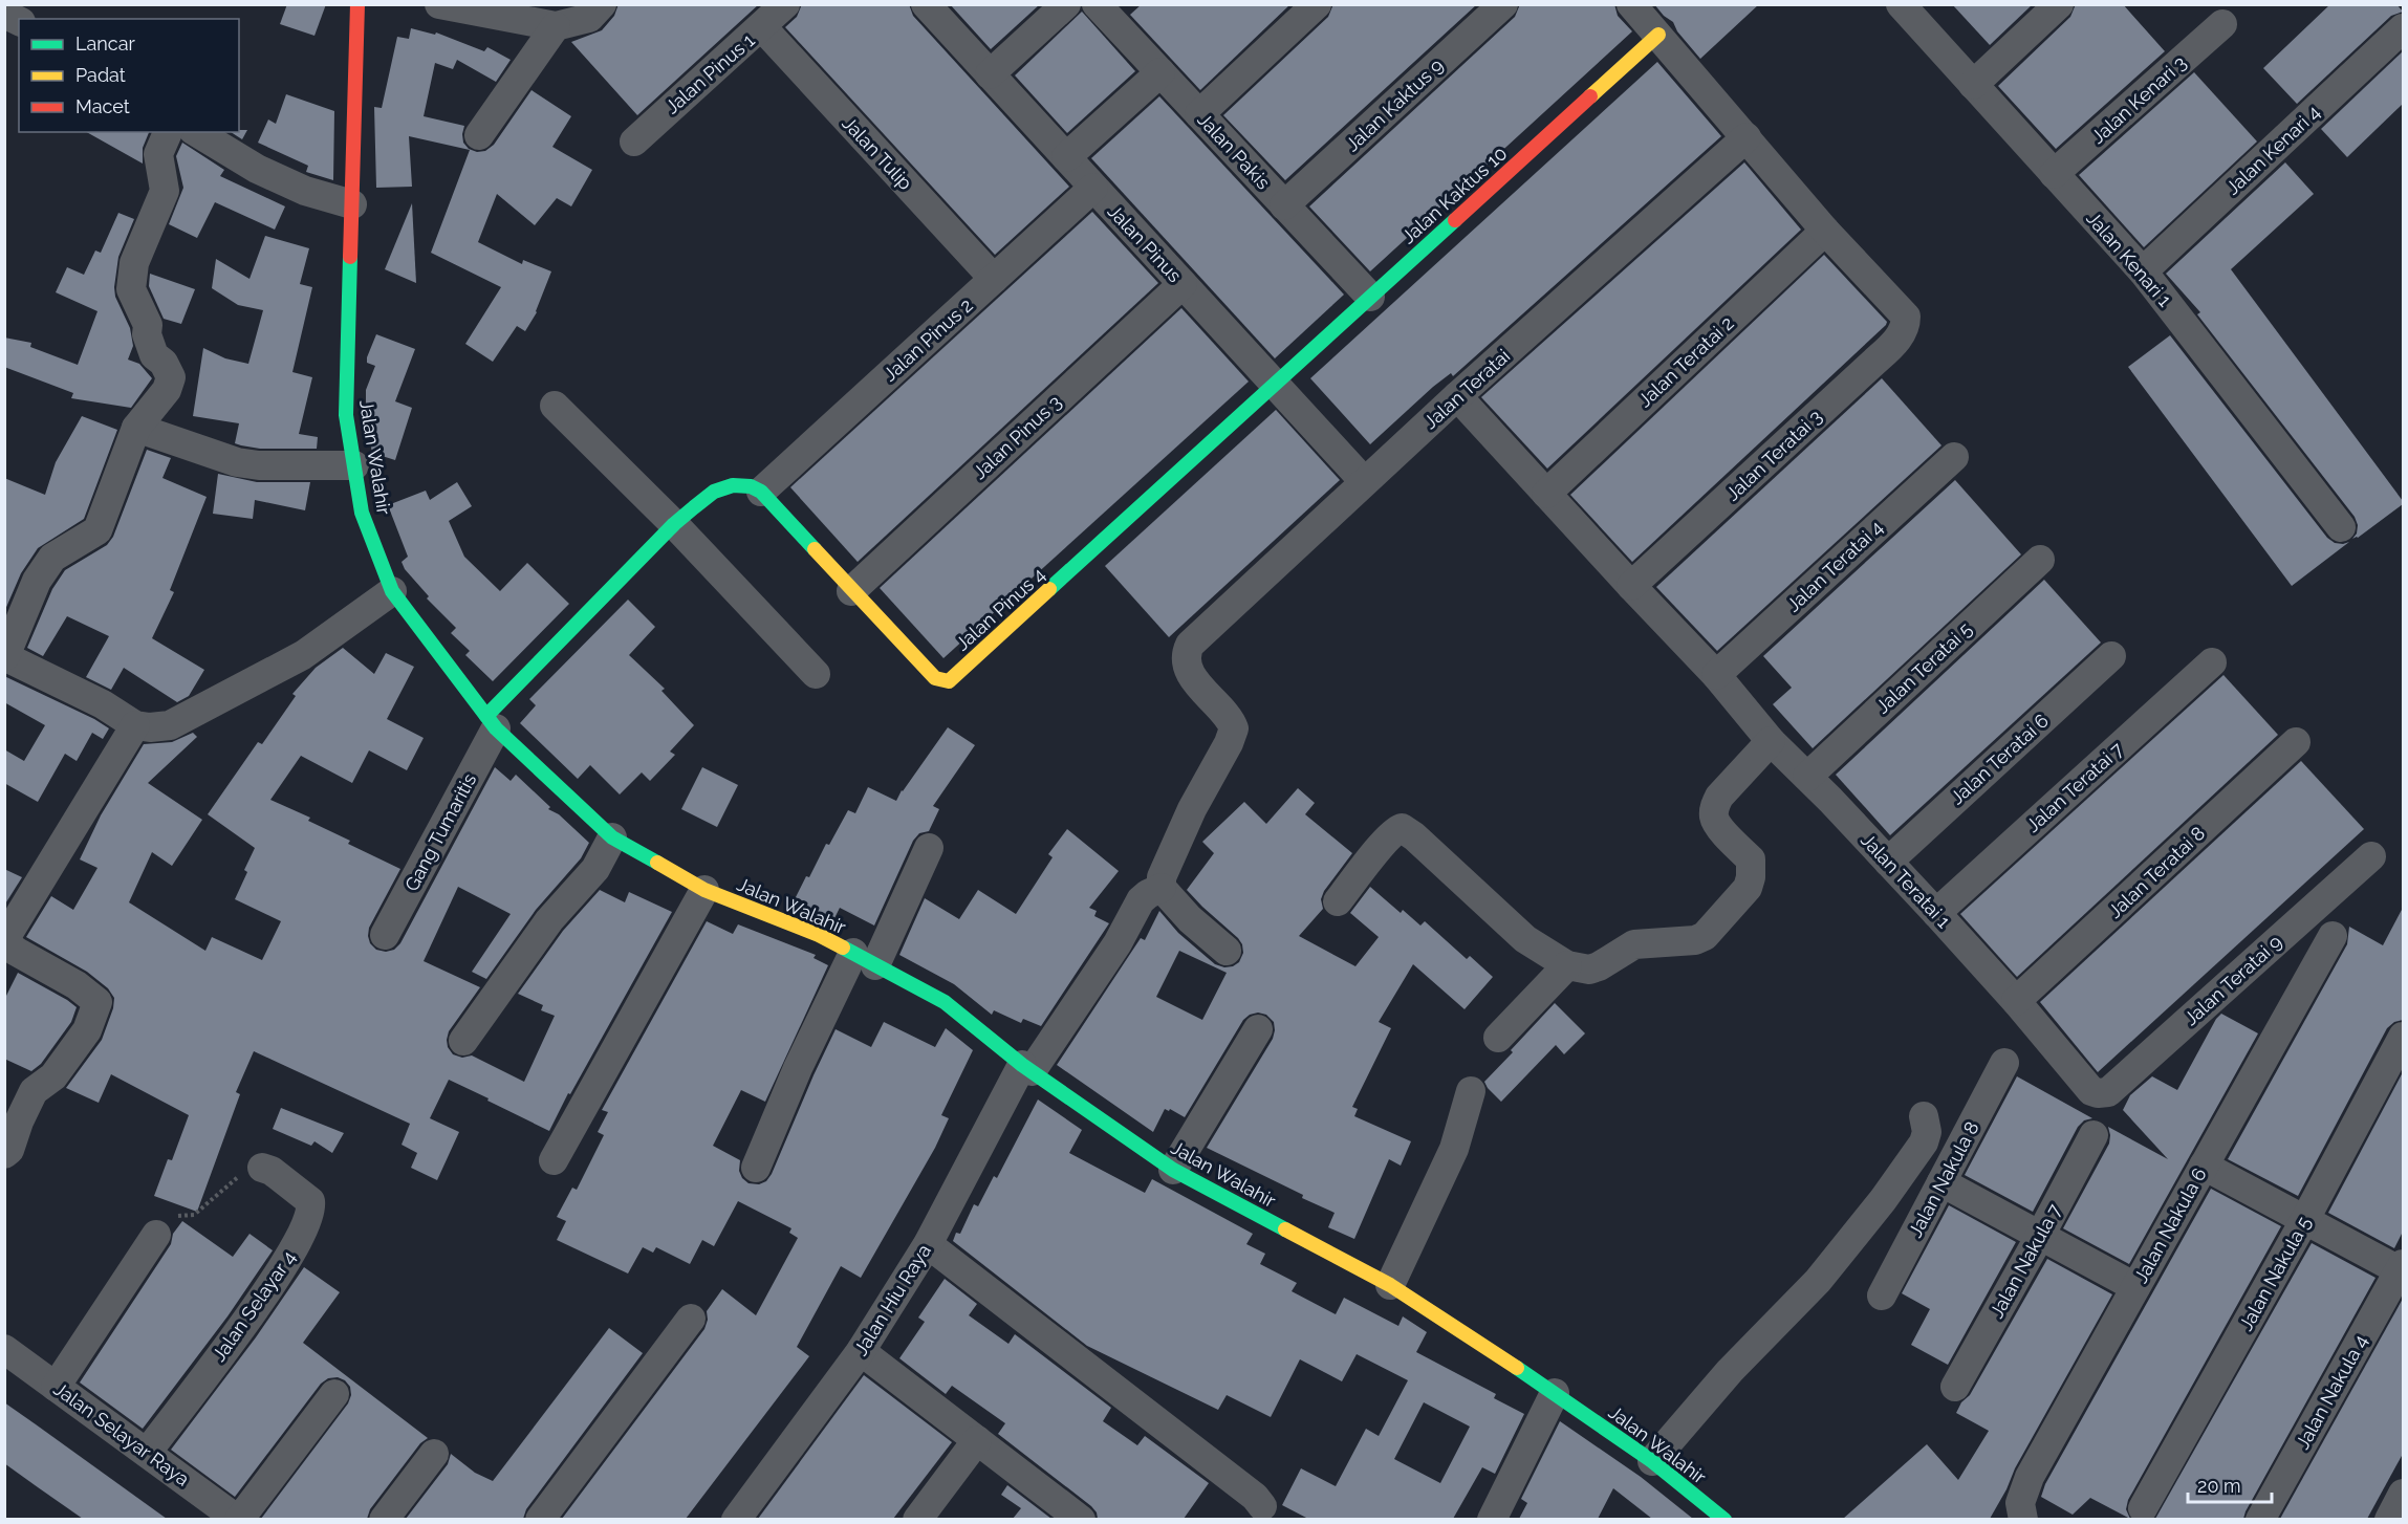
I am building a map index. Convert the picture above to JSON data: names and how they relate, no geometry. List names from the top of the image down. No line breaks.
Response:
{"streets":{"street":["Jalan Pinus 1","Jalan Kenari 3","Jalan Kaktus 9","Jalan Kenari 4","Jalan Pakis","Jalan Tulip","Jalan Kaktus 10","Jalan Pinus","Jalan Kenari 1","Jalan Pinus 2","Jalan Teratai 2","Jalan Teratai","Jalan Pinus 3","Jalan Teratai 3","Jalan Walahir","Jalan Teratai 4","Jalan Pinus 4","Jalan Teratai 5","Jalan Teratai 6","Jalan Teratai 7","Gang Tumaritis","Jalan Teratai 8","Jalan Teratai 1","Jalan Teratai 9","Jalan Nakula 8","Jalan Nakula 6","Jalan Nakula 7","Jalan Nakula 5","Jalan Hiu Raya","Jalan Selayar 4","Jalan Nakula 4","Jalan Selayar Raya"]},"crossings":[["Jalan Pinus 1","Jalan Tulip"],["Jalan Kenari 3","Jalan Kenari 1"],["Jalan Kaktus 9","Jalan Pakis"],["Jalan Kenari 4","Jalan Kenari 1"],["Jalan Pakis","Jalan Kaktus 10"],["Jalan Tulip","Jalan Pinus 2"],["Jalan Kaktus 10","Jalan Pinus"],["Jalan Kaktus 10","Jalan Pinus 4"],["Jalan Pinus","Jalan Pinus 2"],["Jalan Pinus","Jalan Teratai"],["Jalan Pinus","Jalan Pinus 3"],["Jalan Pinus","Jalan Pinus 4"],["Jalan Pinus 2","Jalan Pinus 4"],["Jalan Teratai 2","Jalan Teratai 3"],["Jalan Teratai 2","Jalan Teratai 1"],["Jalan Teratai","Jalan Teratai 1"],["Jalan Teratai","Jalan Hiu Raya"],["Jalan Pinus 3","Jalan Pinus 4"],["Jalan Teratai 3","Jalan Teratai 1"],["Jalan Walahir","Gang Tumaritis"],["Jalan Walahir","Jalan Hiu Raya"],["Jalan Teratai 4","Jalan Teratai 1"],["Jalan Teratai 5","Jalan Teratai 1"],["Jalan Teratai 6","Jalan Teratai 1"],["Jalan Teratai 7","Jalan Teratai 1"],["Jalan Teratai 8","Jalan Teratai 1"],["Jalan Teratai 1","Jalan Teratai 9"],["Jalan Selayar 4","Jalan Selayar Raya"]],"legend":["Lancar","Padat","Macet"],"scale_bar":"20 m"}
